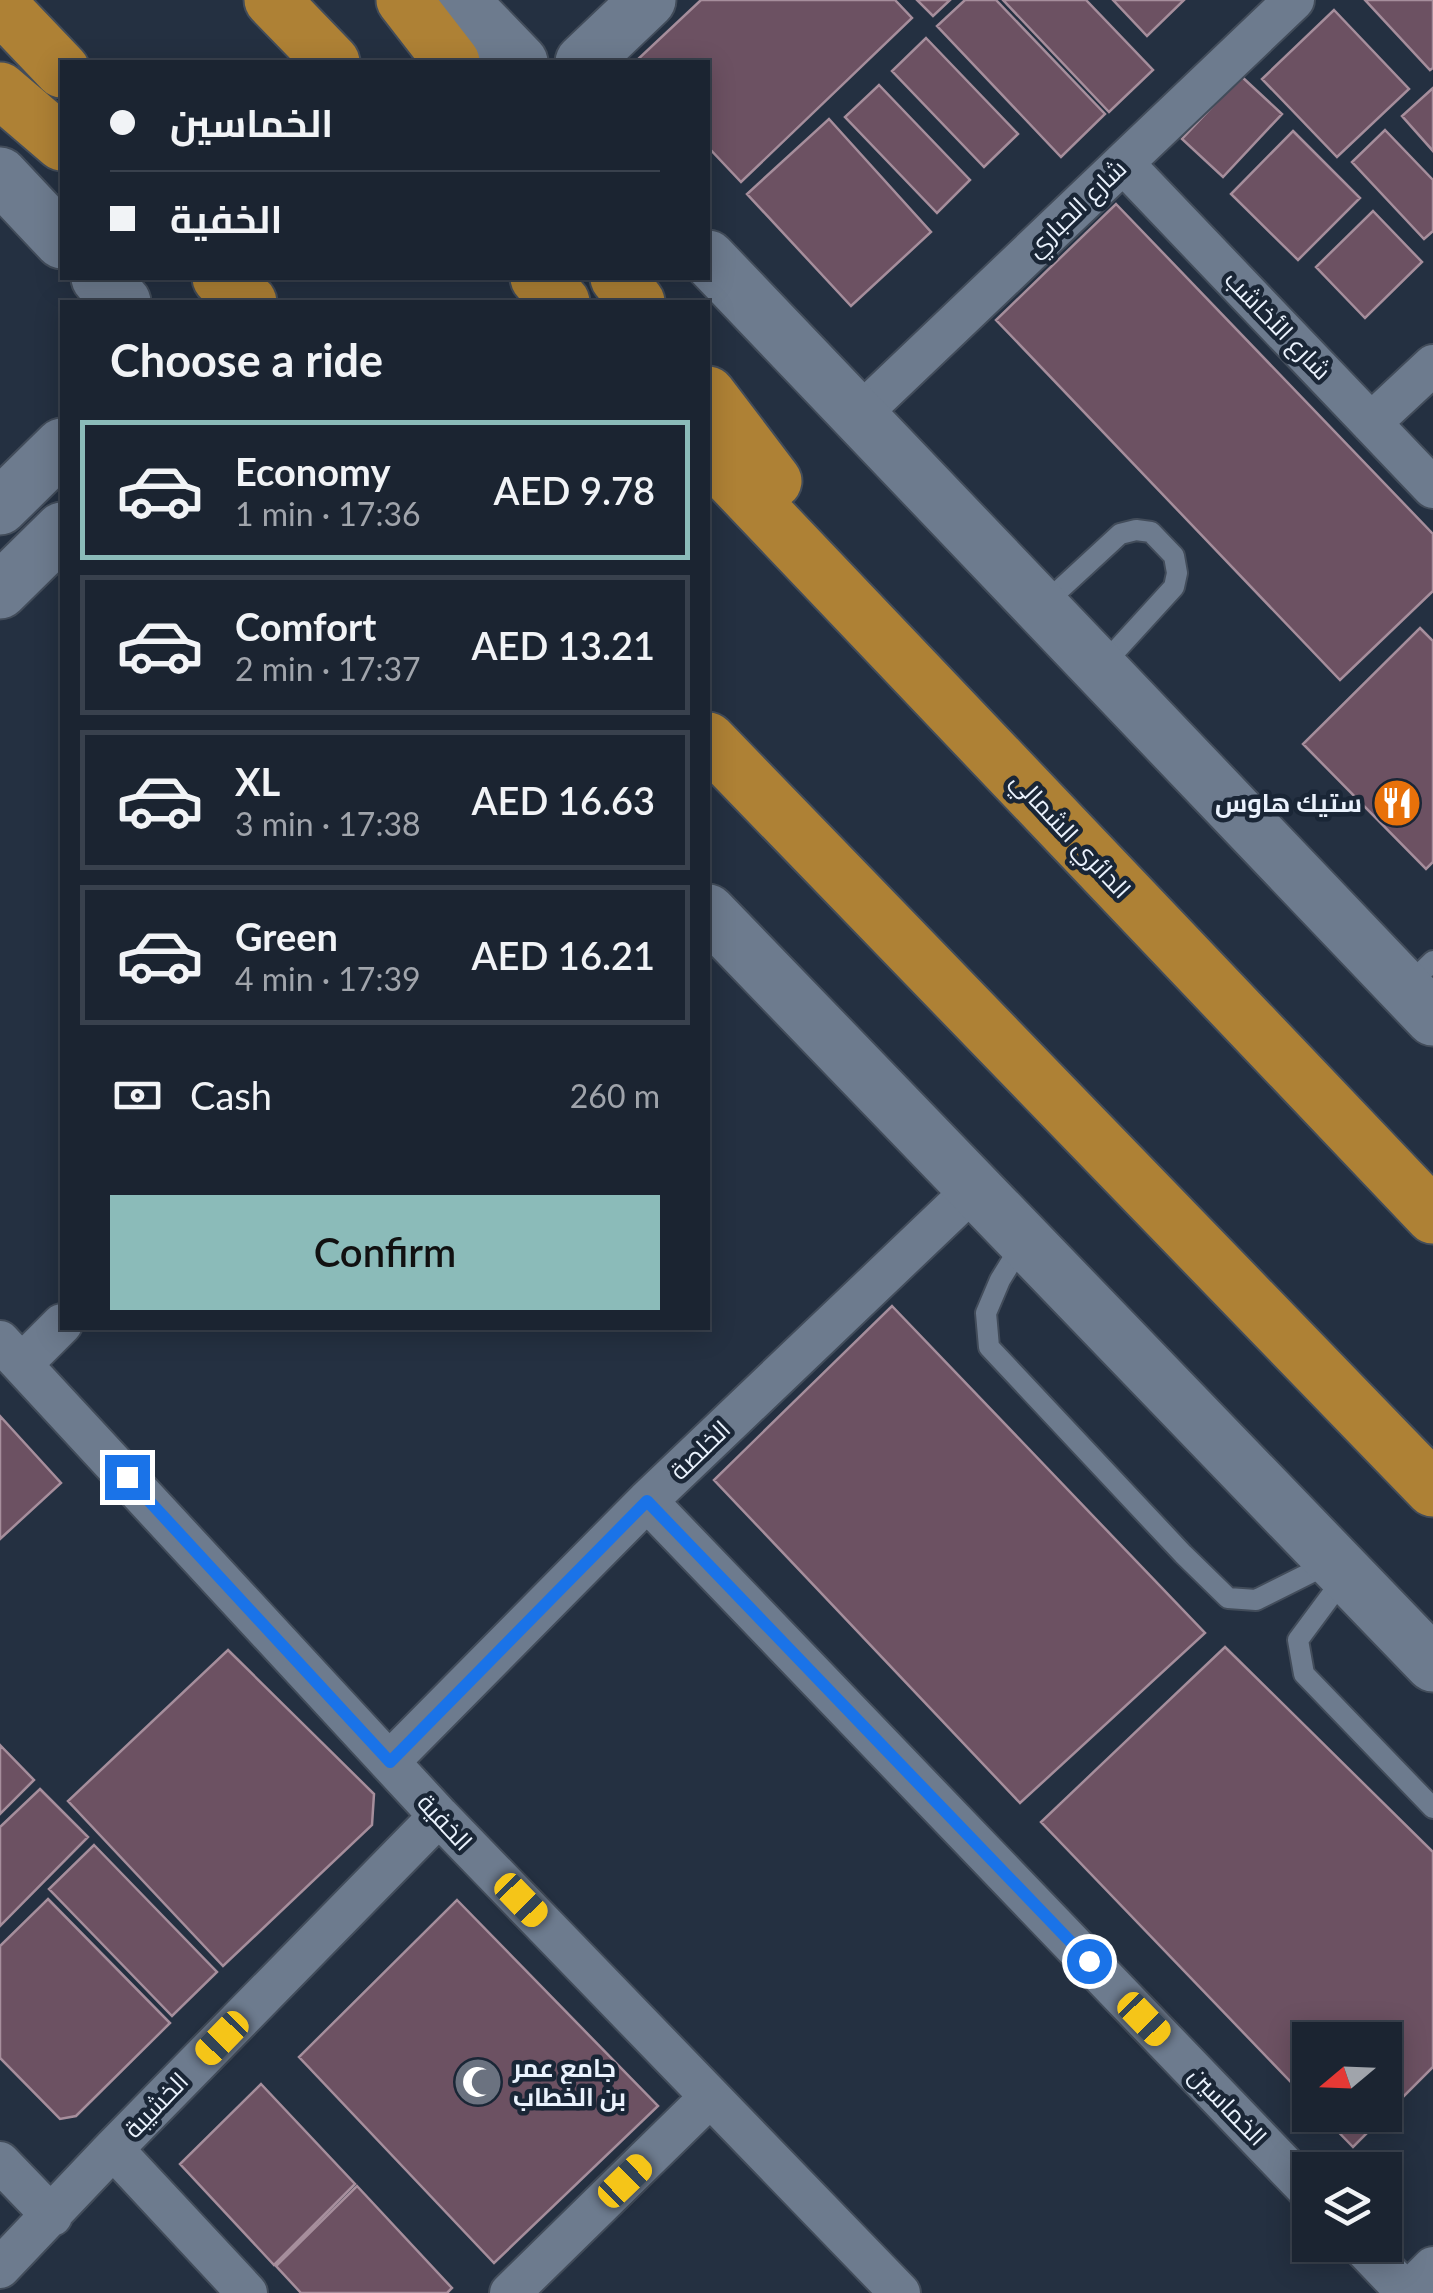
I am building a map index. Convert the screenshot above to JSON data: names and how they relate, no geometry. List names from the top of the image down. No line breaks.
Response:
{"streets":{"highway":["الدائري الشمالي"],"street":["شارع الحباري","شارع الأخاشب","الخلصة","الخفية","الخشيبة","الخماسين"]},"crossings":[["شارع الحباري","شارع الأخاشب"],["الخلصة","الخفية"],["الخلصة","الخماسين"],["الخفية","الخشيبة"]],"places":{"restaurant":["ستيك هاوس"],"mosque":["جامع عمر بن الخطاب"]},"north":"left","page":{"banner":["الخماسين","الخفية"],"heading":"Choose a ride","list":[{"name":"Economy","note":"1 min · 17:36","value":"AED 9.78"},{"name":"Comfort","note":"2 min · 17:37","value":"AED 13.21"},{"name":"XL","note":"3 min · 17:38","value":"AED 16.63"},{"name":"Green","note":"4 min · 17:39","value":"AED 16.21"}],"pay":["Cash","260 m"],"buttons":"Confirm"}}
